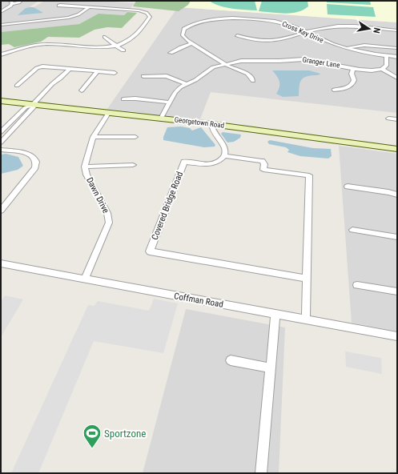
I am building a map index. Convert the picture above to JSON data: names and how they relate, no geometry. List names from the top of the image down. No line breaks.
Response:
{"streets":{"main road":["Georgetown Road"],"street":["Cross Key Drive","Granger Lane","Dawn Drive","Covered Bridge Road","Coffman Road"]},"crossings":[["Granger Lane","Georgetown Road"],["Georgetown Road","Dawn Drive"],["Dawn Drive","Coffman Road"]],"places":{"sports":["Sportzone"]},"north":"right"}
